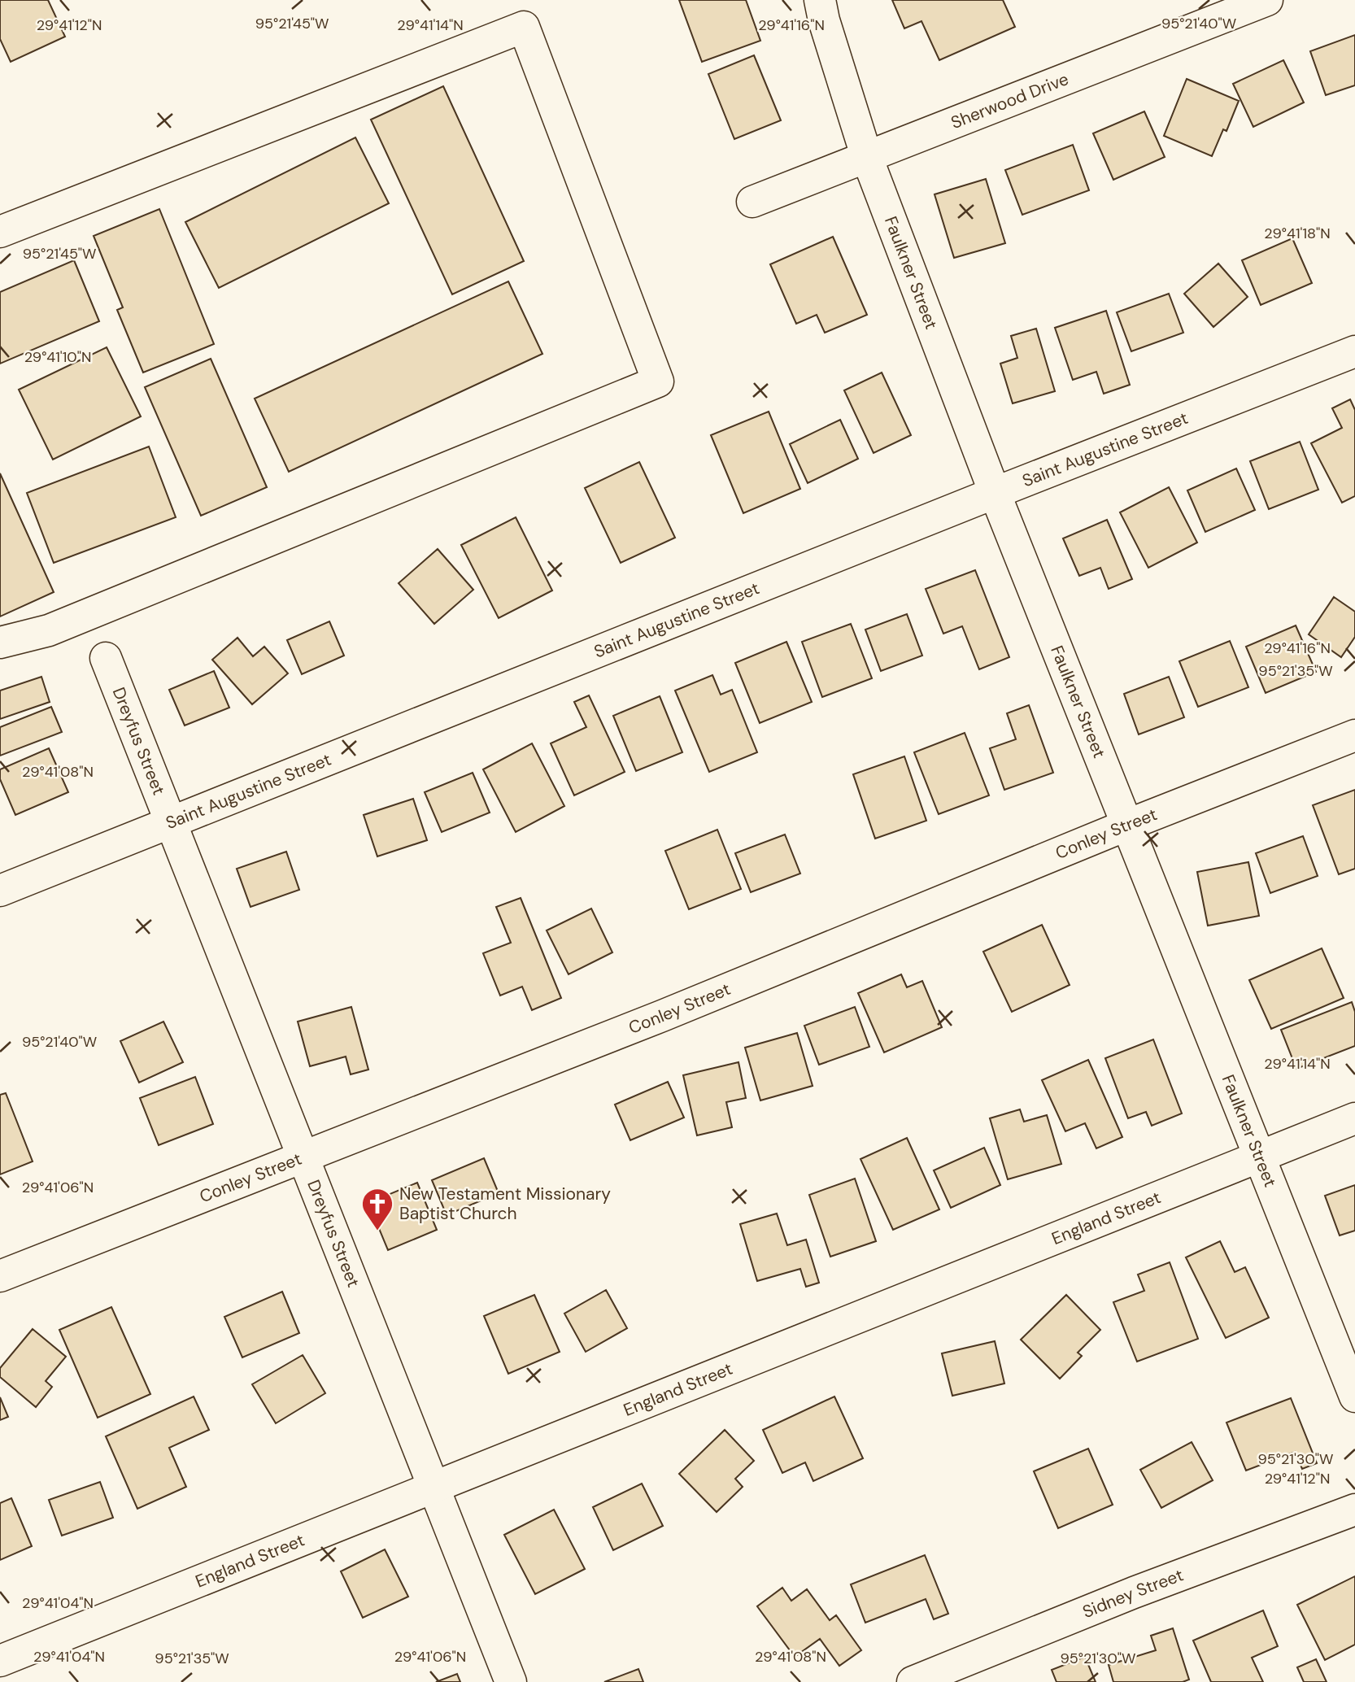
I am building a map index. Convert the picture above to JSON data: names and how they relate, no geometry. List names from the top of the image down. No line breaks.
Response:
{"streets":{"street":["Sherwood Drive","Faulkner Street","Saint Augustine Street","Dreyfus Street","Conley Street","England Street","Sidney Street"]},"crossings":[["Sherwood Drive","Faulkner Street"],["Faulkner Street","Saint Augustine Street"],["Faulkner Street","Conley Street"],["Faulkner Street","England Street"],["Saint Augustine Street","Dreyfus Street"],["Dreyfus Street","Conley Street"],["Dreyfus Street","England Street"]],"places":{"church":["New Testament Missionary Baptist Church"]},"coordinates":["95°21'45\"W","95°21'40\"W","29°41'12\"N","29°41'14\"N","29°41'16\"N","29°41'18\"N","29°41'10\"N","95°21'35\"W","29°41'08\"N","29°41'06\"N","95°21'30\"W","29°41'04\"N"]}
